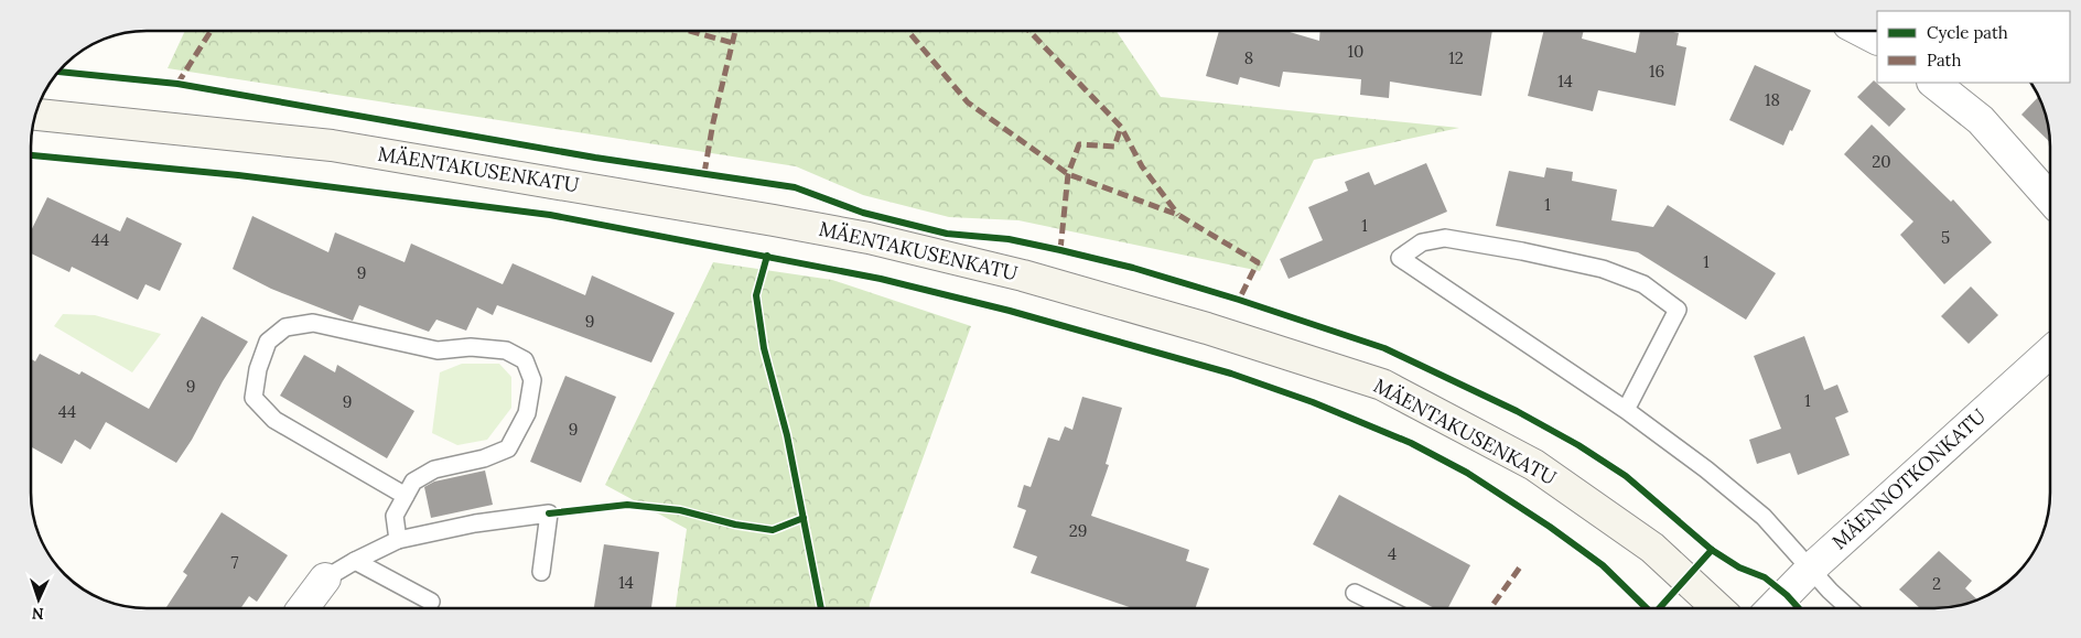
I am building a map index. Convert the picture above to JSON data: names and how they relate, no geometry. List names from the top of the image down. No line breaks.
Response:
{"streets":{"main road":["MÄENTAKUSENKATU"],"street":["MÄENNOTKONKATU"]},"house_numbers":["10","8","12","16","14","18","20","1","1","5","44","1","9","9","9","1","9","44","9","29","4","7","14","2"],"legend":["Cycle path","Path"],"north":"bottom"}
